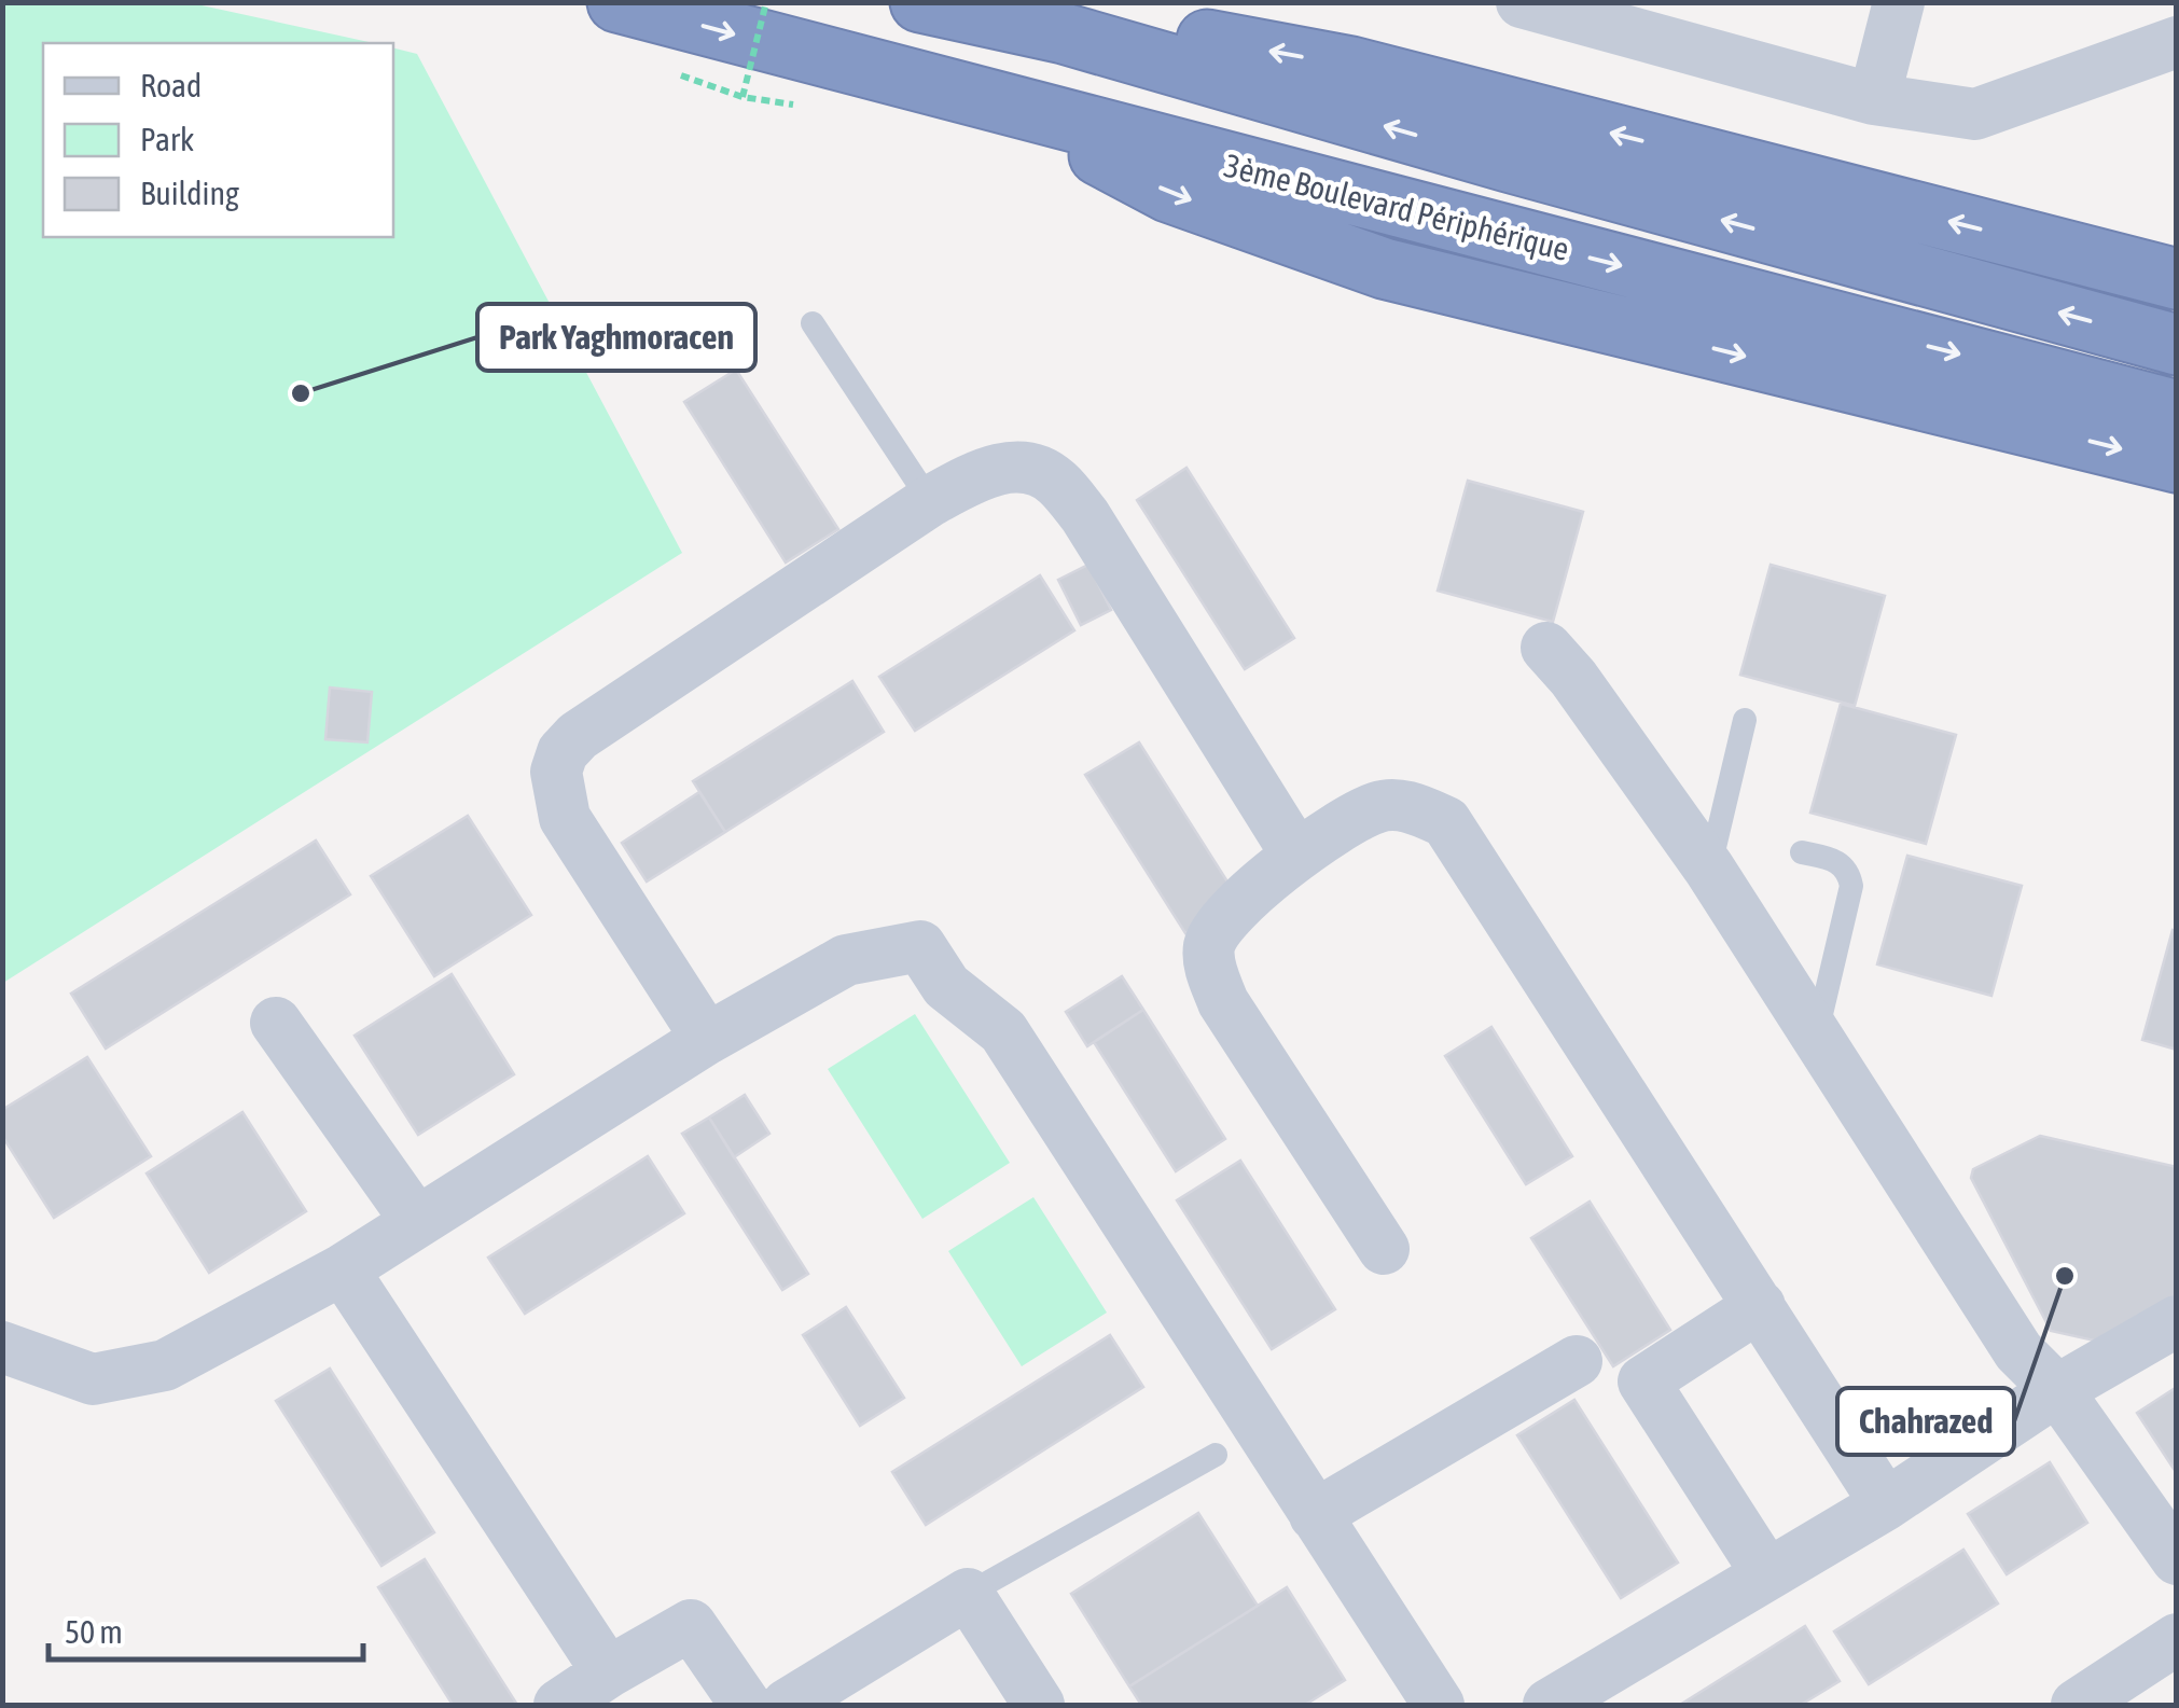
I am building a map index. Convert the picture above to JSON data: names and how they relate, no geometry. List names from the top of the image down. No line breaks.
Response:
{"streets":{"highway":["3ème Boulevard Périphérique"]},"places":["Park Yaghmoracen","Chahrazed"],"legend":["Road","Park","Building"],"scale_bar":"50 m"}
